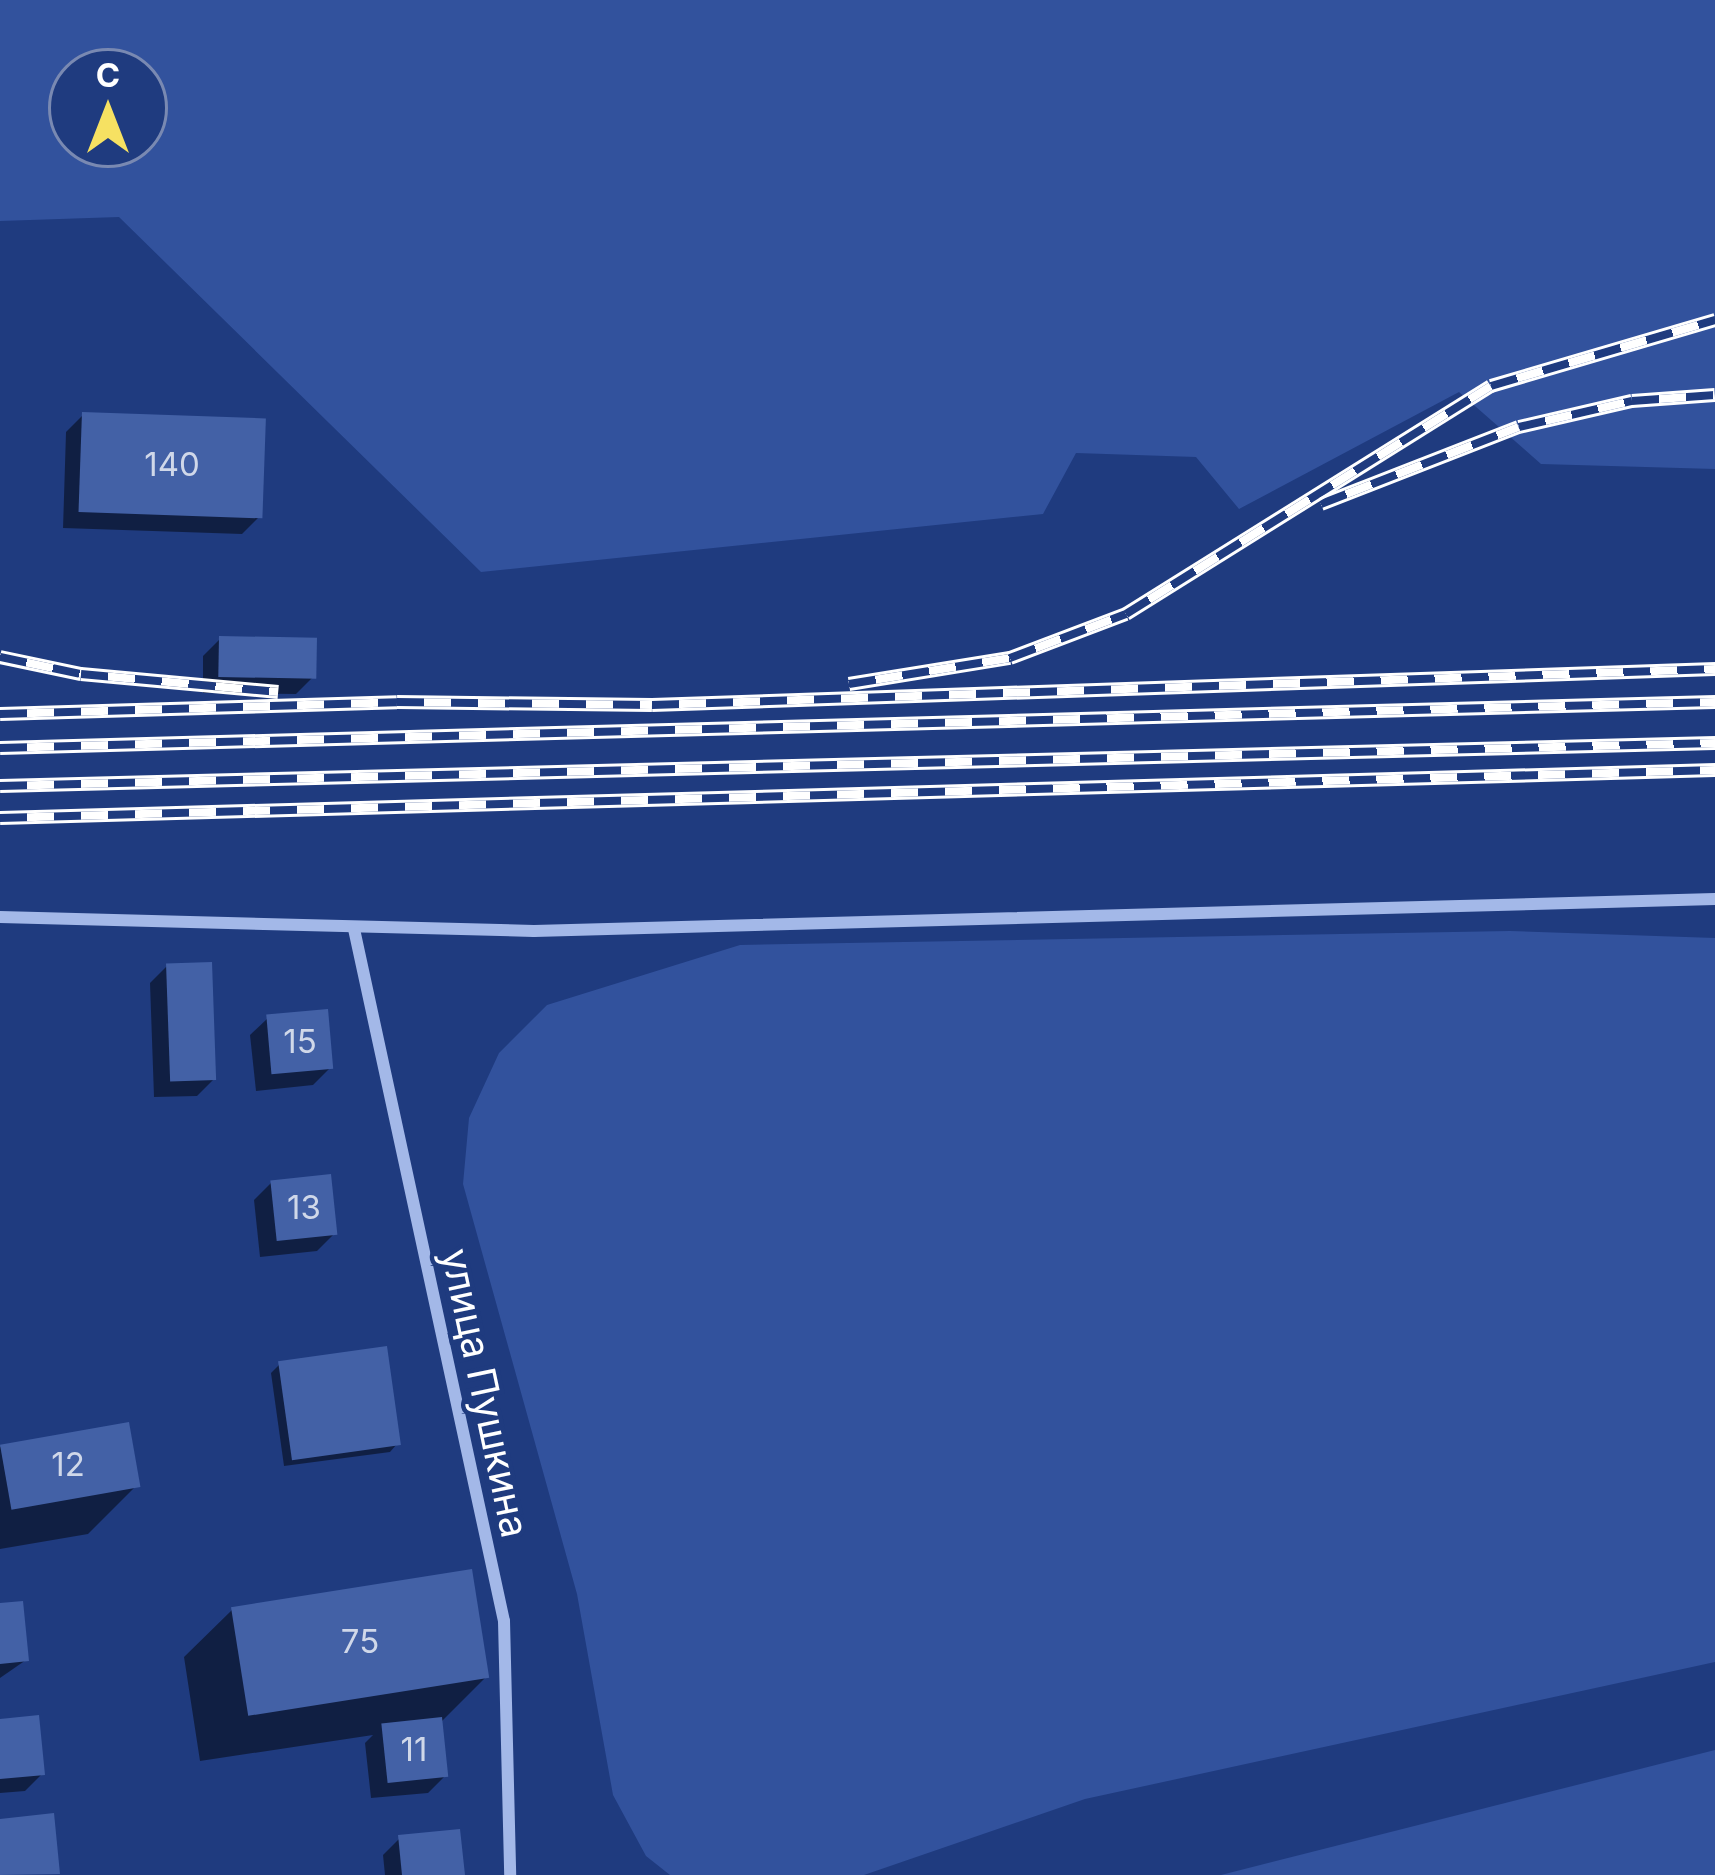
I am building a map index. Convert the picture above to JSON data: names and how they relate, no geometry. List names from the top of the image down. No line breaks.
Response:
{"streets":{"street":["улица Пушкина"]},"house_numbers":["140","15","13","12","75","11"],"north":"top"}
